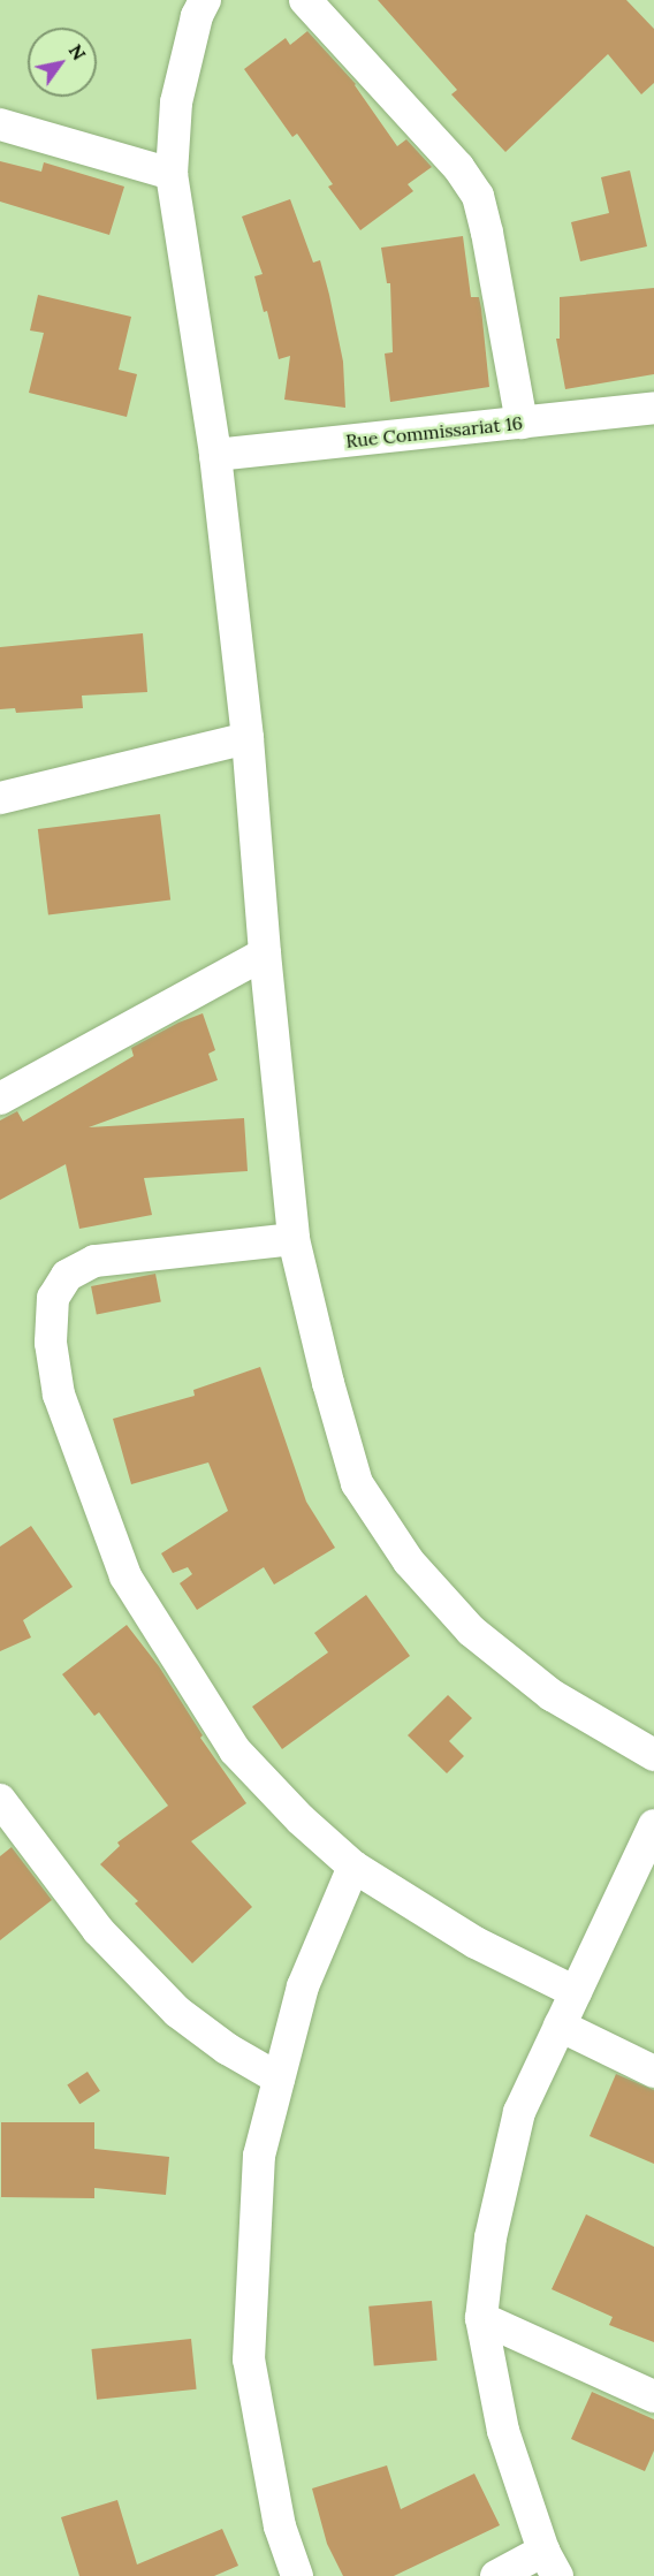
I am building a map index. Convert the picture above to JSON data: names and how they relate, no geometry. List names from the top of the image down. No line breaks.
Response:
{"streets":{"street":["Rue Commissariat 16"]},"north":"top right"}
